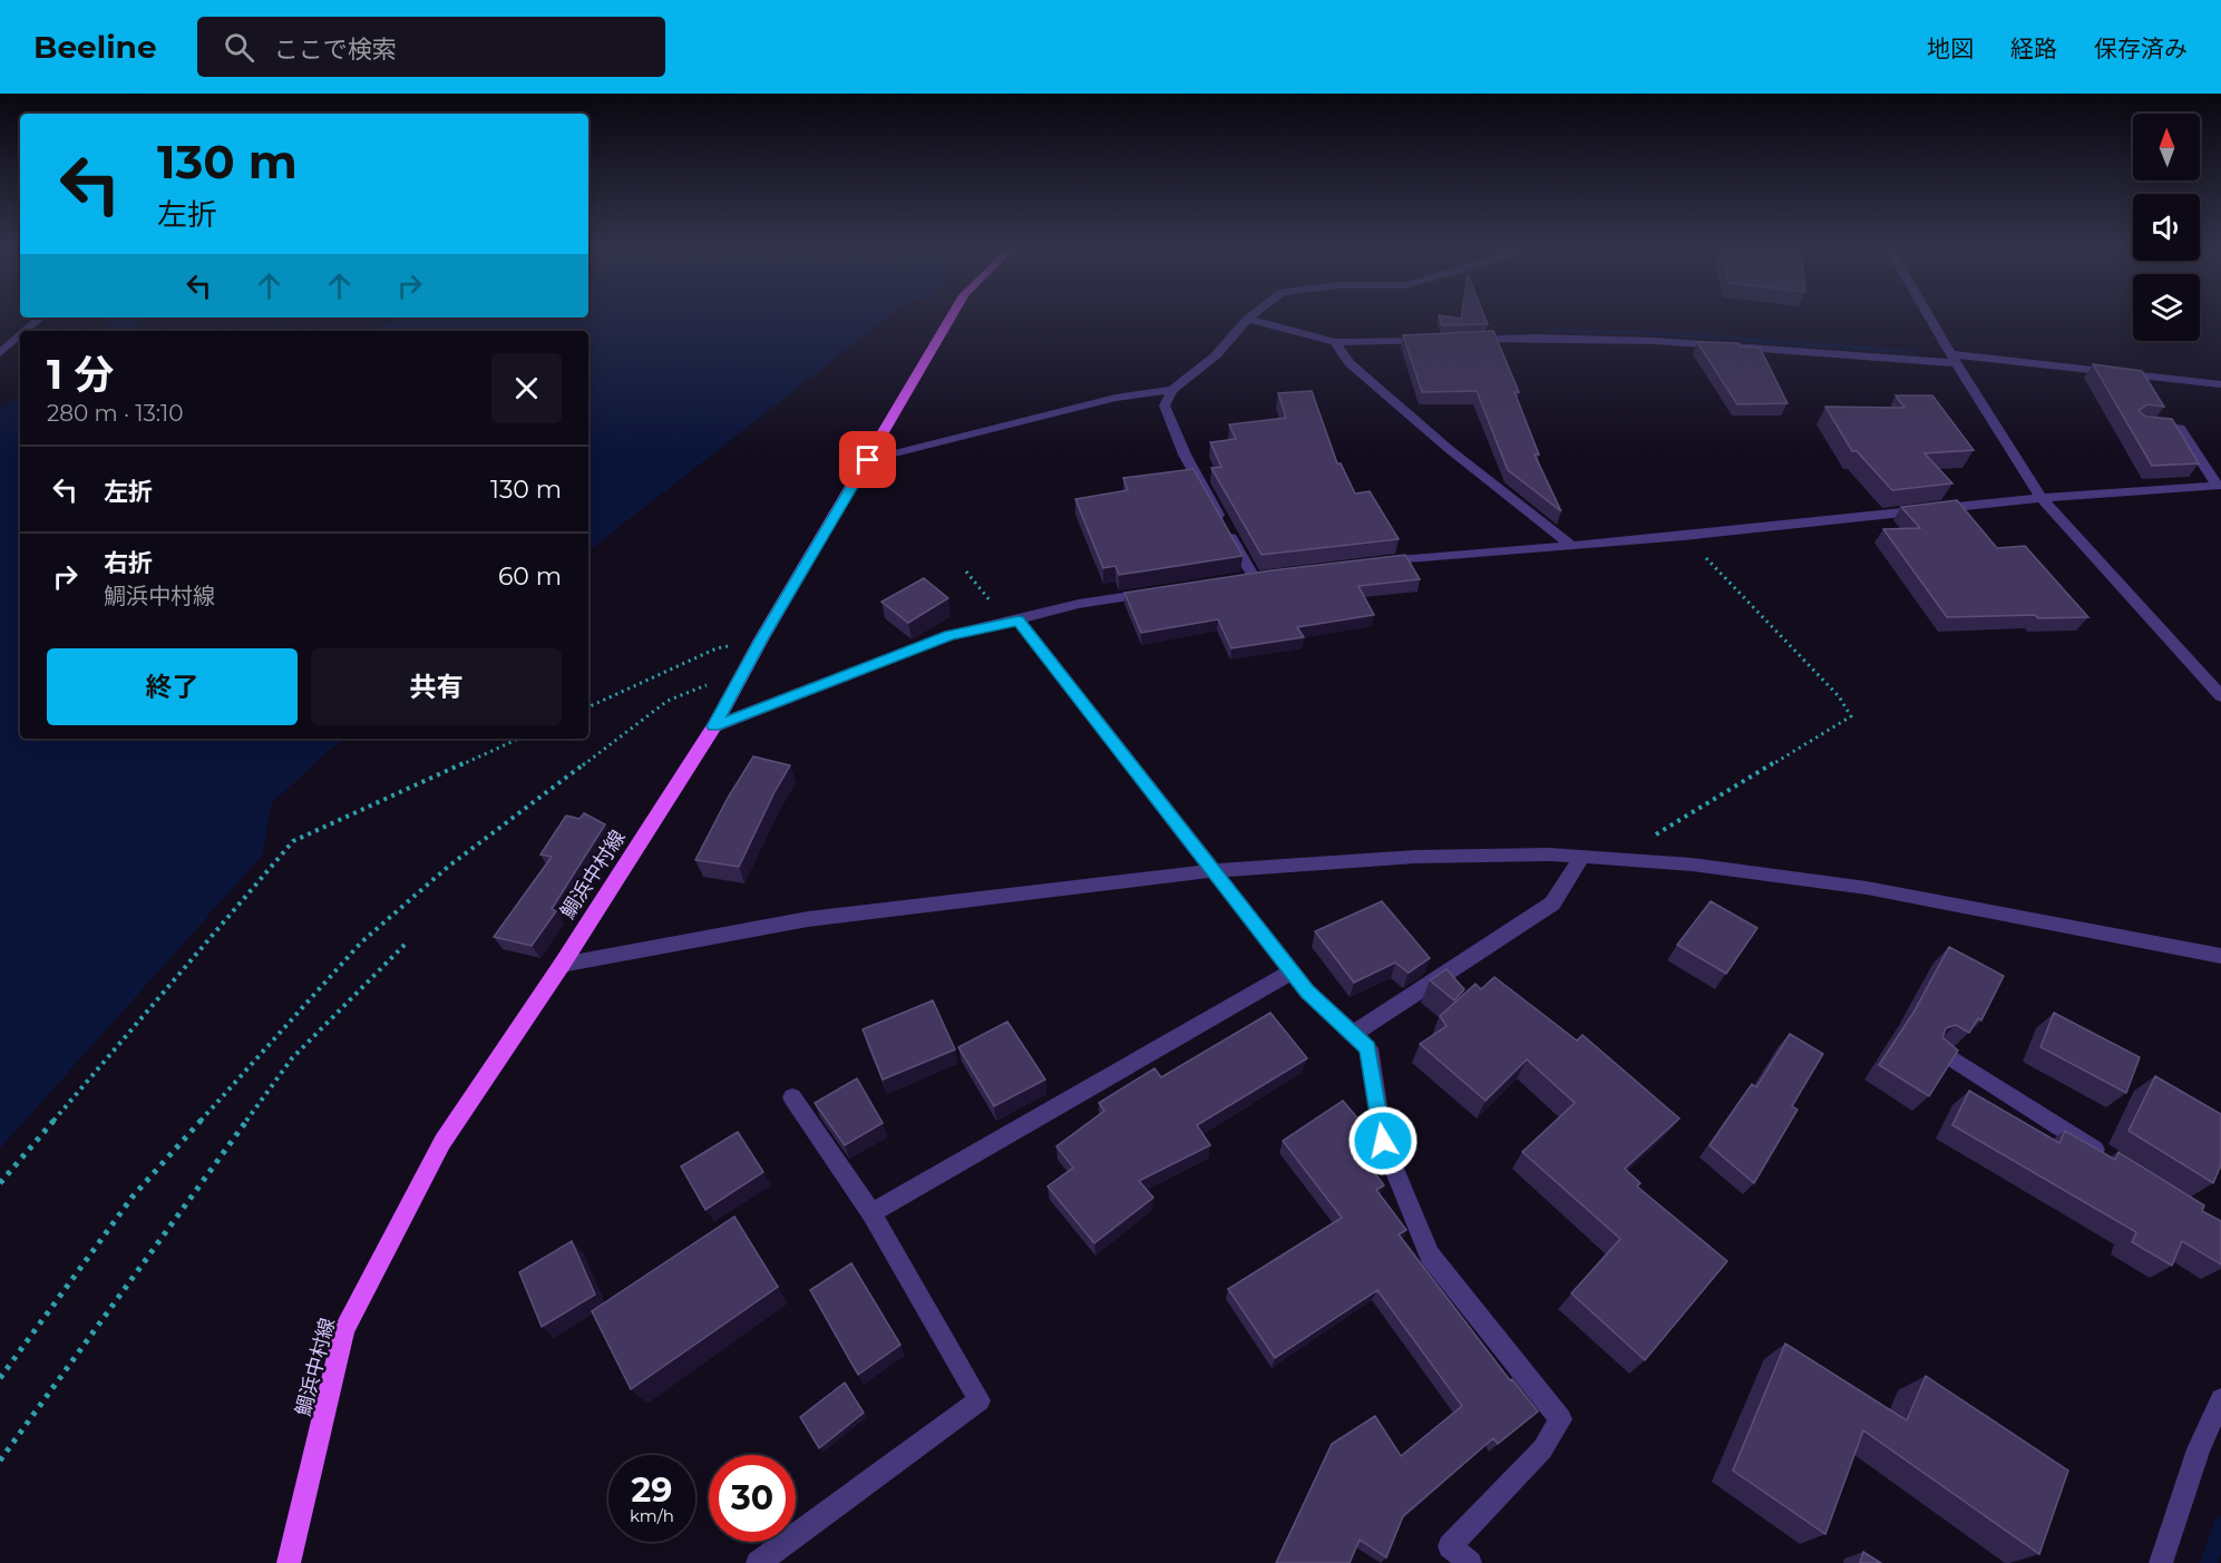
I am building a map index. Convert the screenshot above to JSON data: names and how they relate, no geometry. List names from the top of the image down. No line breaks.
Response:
{"streets":{"main road":["鯛浜中村線"]},"north":"top","page":{"header":"Beeline","search":"ここで検索","nav":["地図","経路","保存済み"],"turn":["130 m","左折"],"heading":["1 分","280 m · 13:10"],"list":[{"name":"左折","value":"130 m"},{"name":"右折","note":"鯛浜中村線","value":"60 m"}],"buttons":["終了","共有"],"speed":"29 km/h","limit":"30"}}
